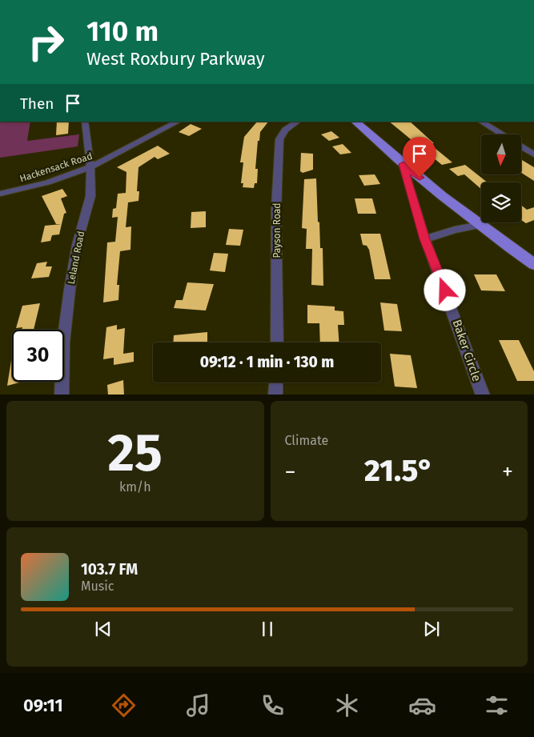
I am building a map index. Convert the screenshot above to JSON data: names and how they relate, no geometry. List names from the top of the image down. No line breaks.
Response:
{"streets":{"street":["Hackensack Road","Payson Road","Leland Road","Baker Circle"]},"crossings":[["Hackensack Road","Leland Road"]],"north":"bottom","page":{"turn":["110 m","West Roxbury Parkway"],"then":"Then","limit":"30","trip":"09:12 · 1 min · 130 m","tile":[["25","km/h"],"Climate"],"heat":["−","21.5°","+"],"song":["103.7 FM","Music"],"tabs":"09:11"}}
